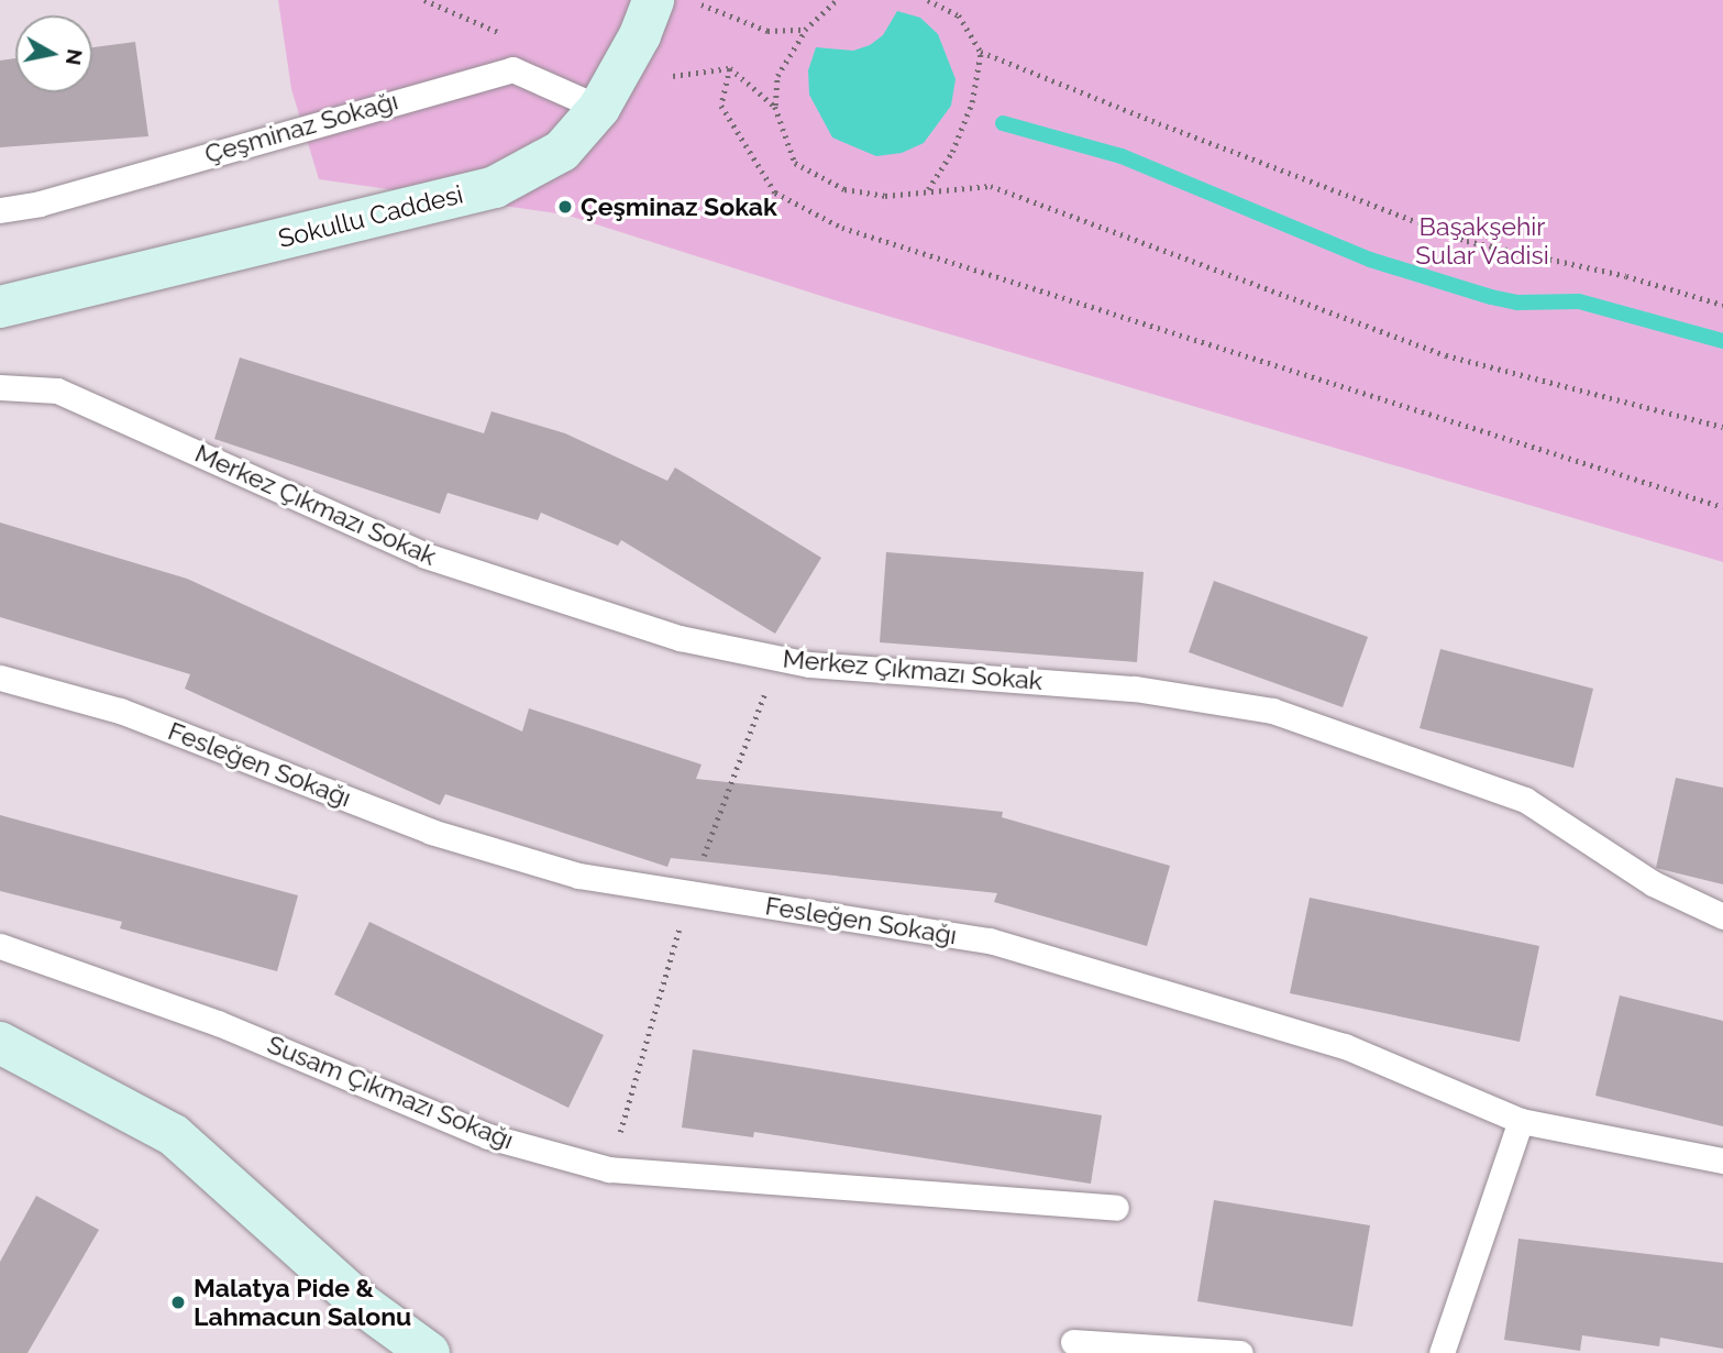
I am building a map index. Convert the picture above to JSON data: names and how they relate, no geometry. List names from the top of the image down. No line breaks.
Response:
{"streets":{"street":["Sokullu Caddesi"],"lane":["Çeşminaz Sokağı","Merkez Çıkmazı Sokak","Fesleğen Sokağı","Susam Çıkmazı Sokağı"]},"crossings":[["Çeşminaz Sokağı","Sokullu Caddesi"]],"parks":["Başakşehir Sular Vadisi"],"places":["Çeşminaz Sokak","Malatya Pide & Lahmacun Salonu"],"north":"right"}
